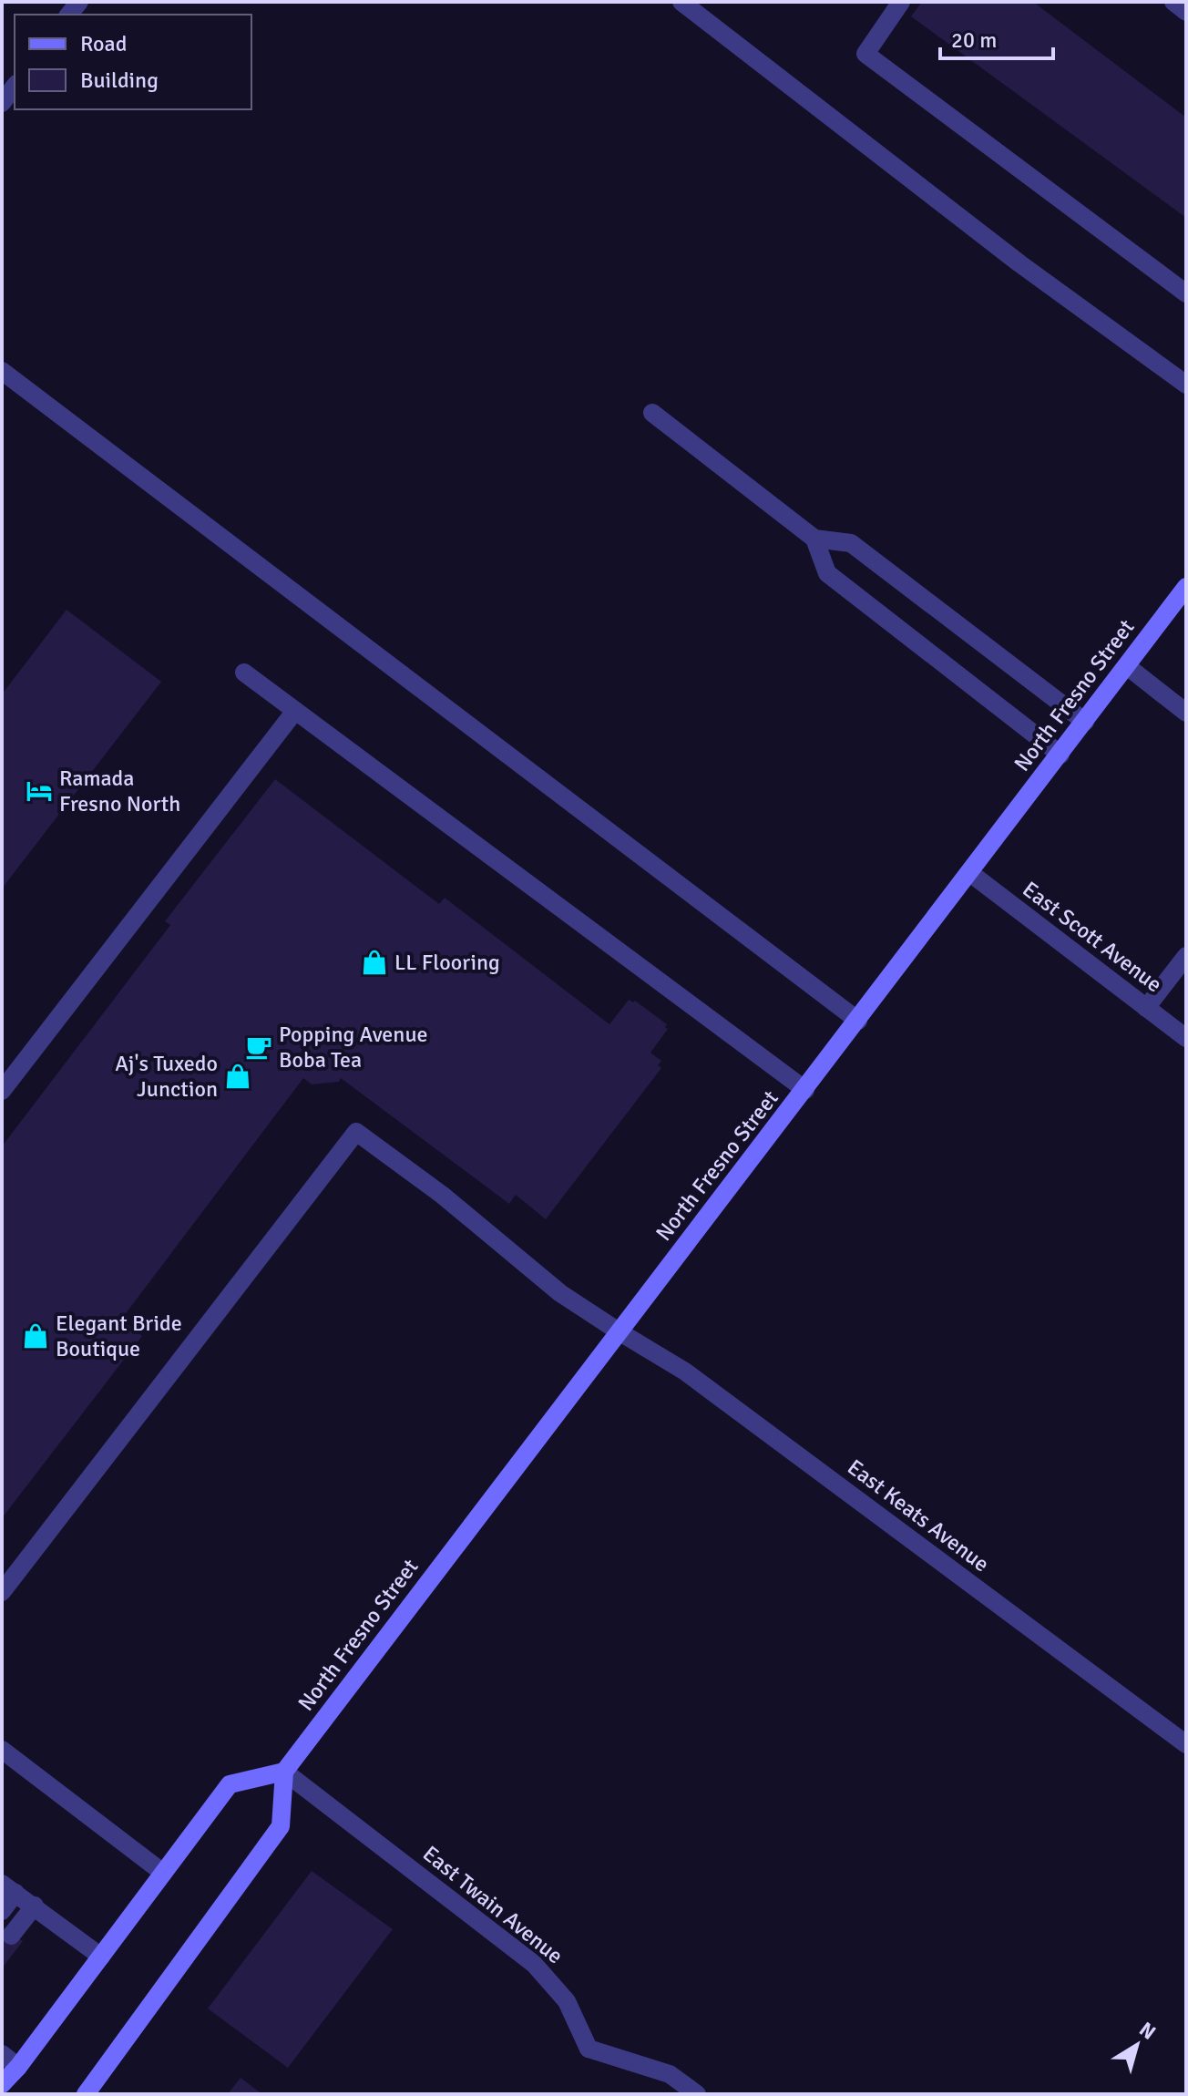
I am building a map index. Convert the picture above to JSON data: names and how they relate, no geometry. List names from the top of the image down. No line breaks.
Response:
{"streets":{"main road":["North Fresno Street"],"street":["East Scott Avenue","East Keats Avenue","East Twain Avenue"]},"crossings":[["North Fresno Street","East Scott Avenue"],["North Fresno Street","East Keats Avenue"],["North Fresno Street","East Twain Avenue"]],"places":{"hotel":["Ramada Fresno North"],"shop":["LL Flooring","Aj's Tuxedo Junction","Elegant Bride Boutique"],"cafe":["Popping Avenue Boba Tea"]},"legend":["Road","Building"],"scale_bar":"20 m","north":"top right"}
